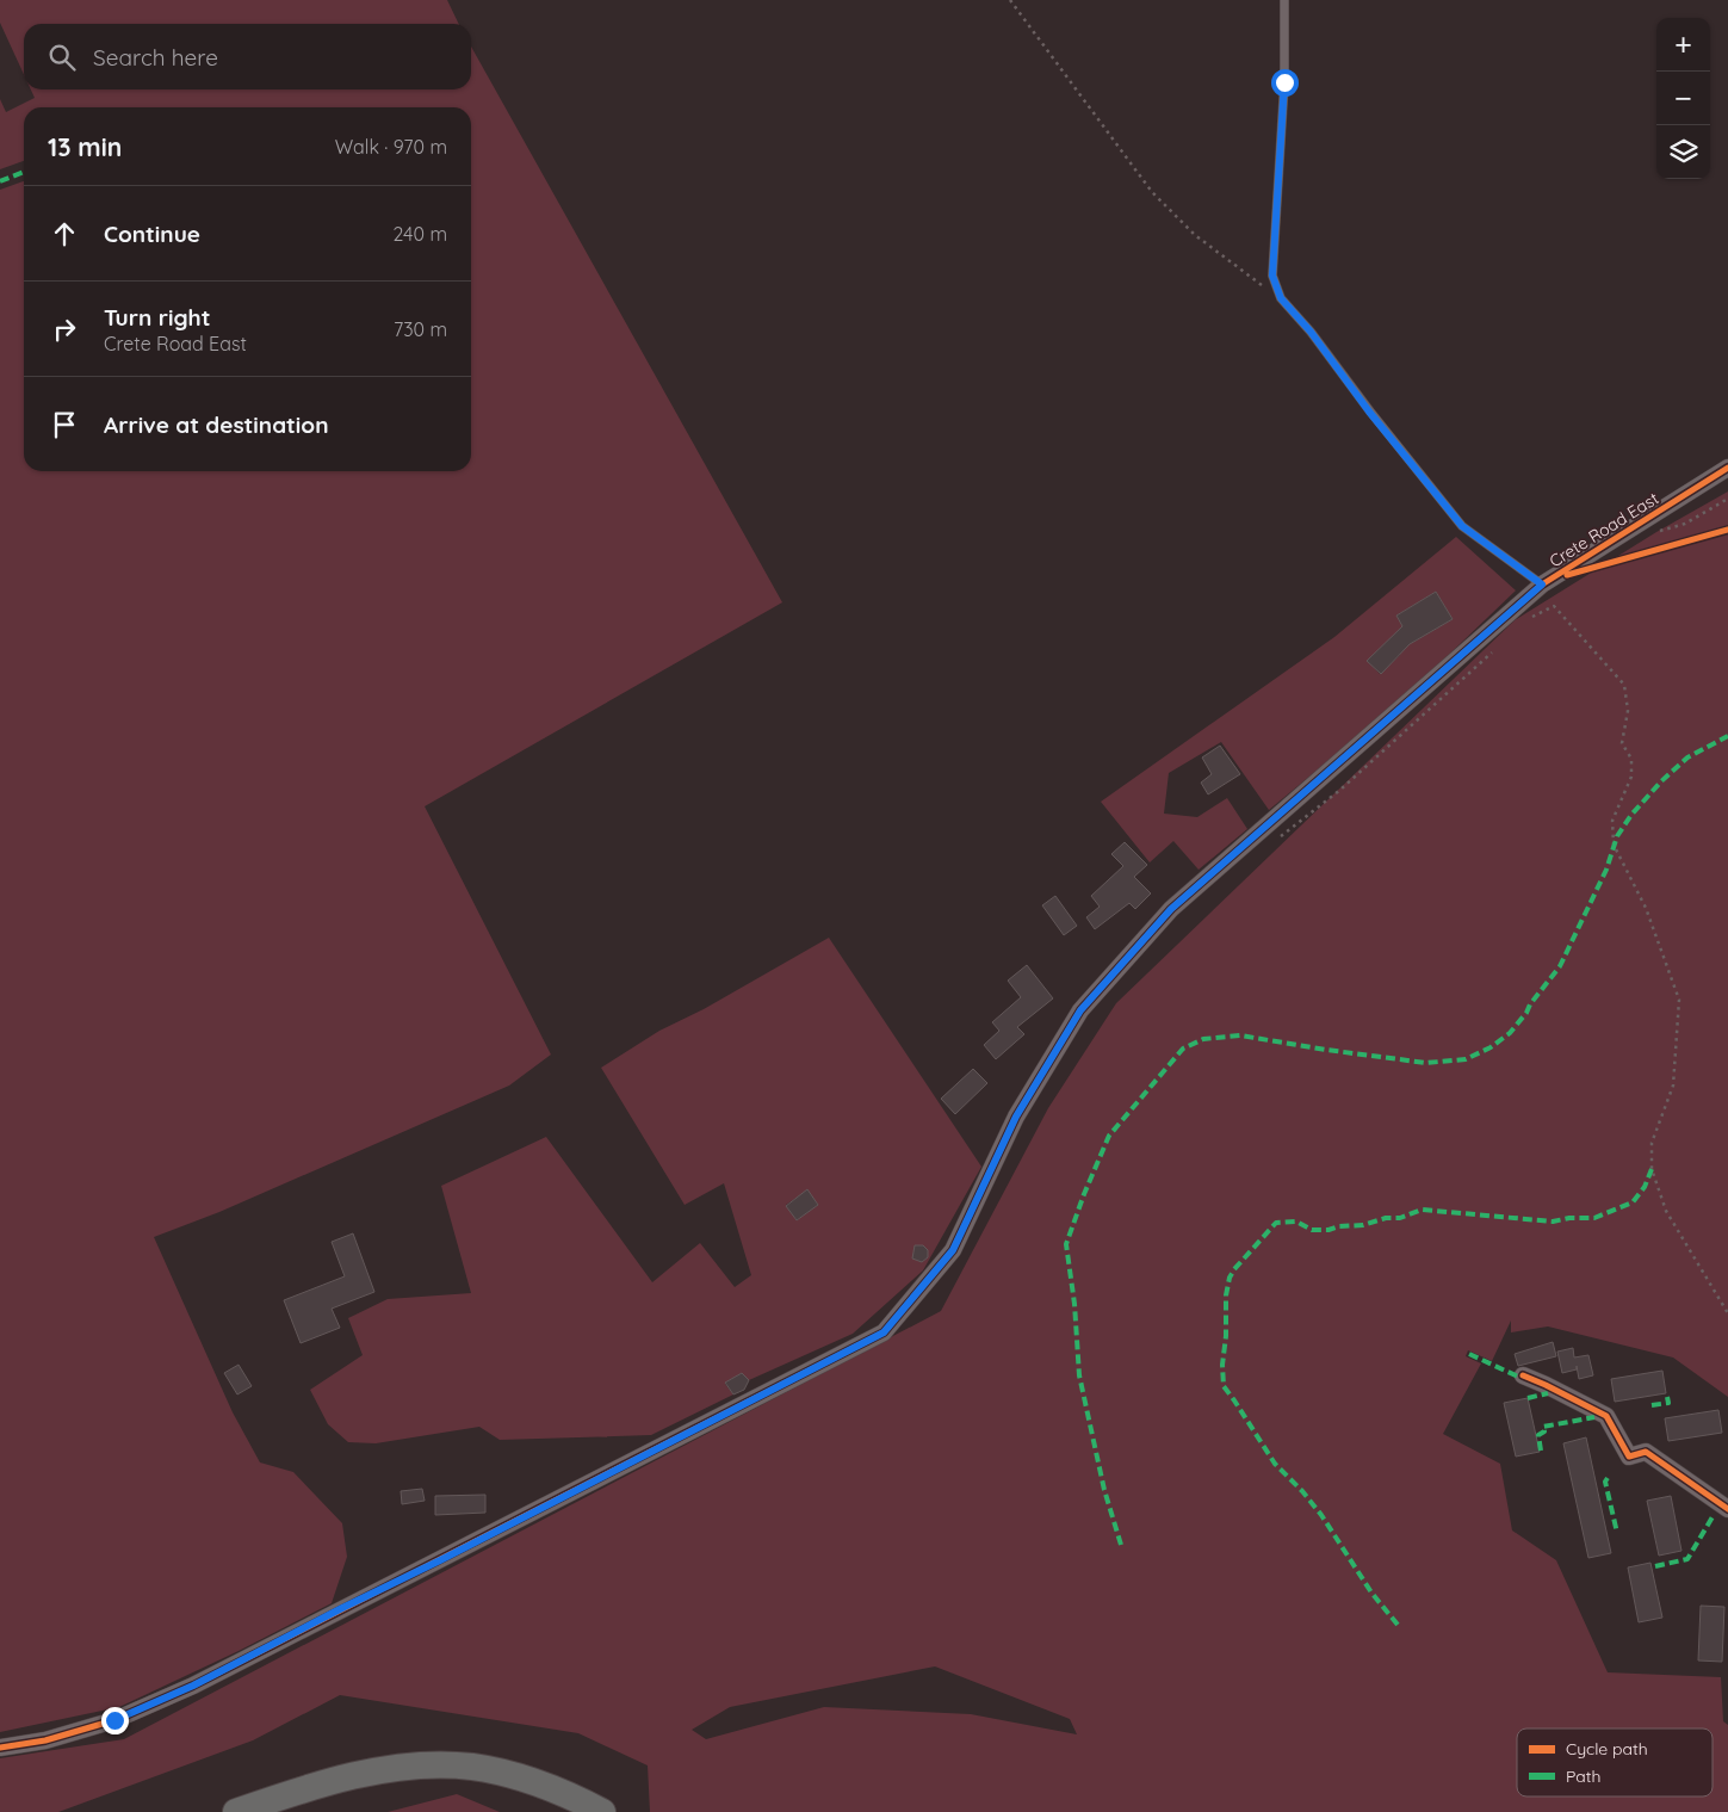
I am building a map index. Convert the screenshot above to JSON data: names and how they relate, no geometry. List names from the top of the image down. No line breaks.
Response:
{"streets":{"street":["Crete Road East"]},"legend":["Cycle path","Path"],"page":{"map_buttons":["+","−"],"search":"Search here","heading":["13 min","Walk · 970 m"],"list":[["Continue","240 m"],["Turn right","Crete Road East","730 m"],"Arrive at destination"]}}
